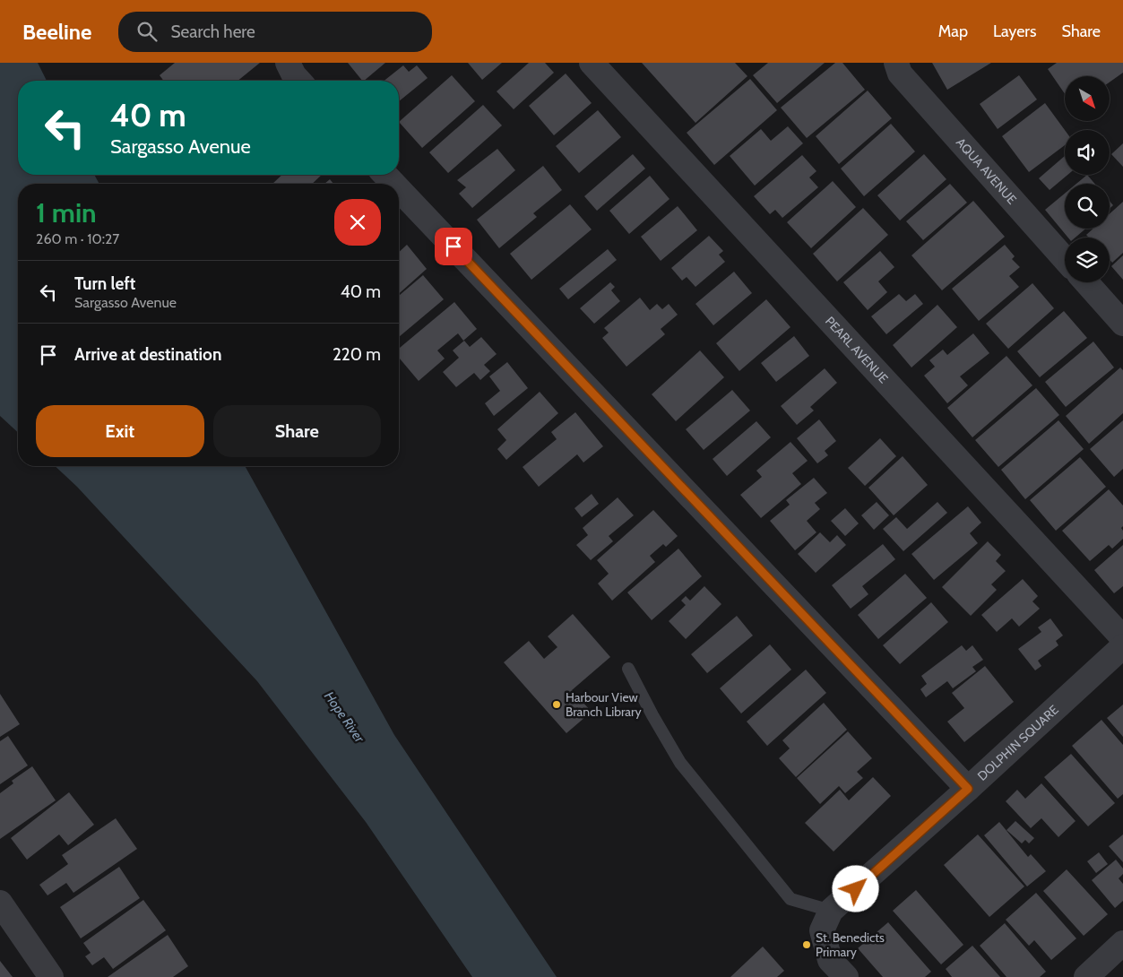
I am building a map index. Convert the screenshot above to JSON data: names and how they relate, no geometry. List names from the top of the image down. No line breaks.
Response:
{"streets":{"street":["AQUA AVENUE","PEARL AVENUE","DOLPHIN SQUARE"]},"water":["Hope River"],"places":["Harbour View Branch Library","St. Benedicts Primary"],"north":"bottom right","page":{"header":"Beeline","search":"Search here","nav":["Map","Layers","Share"],"turn":["40 m","Sargasso Avenue"],"heading":["1 min","260 m · 10:27"],"list":[{"name":"Turn left","note":"Sargasso Avenue","value":"40 m"},{"name":"Arrive at destination","value":"220 m"}],"buttons":["Exit","Share"]}}
